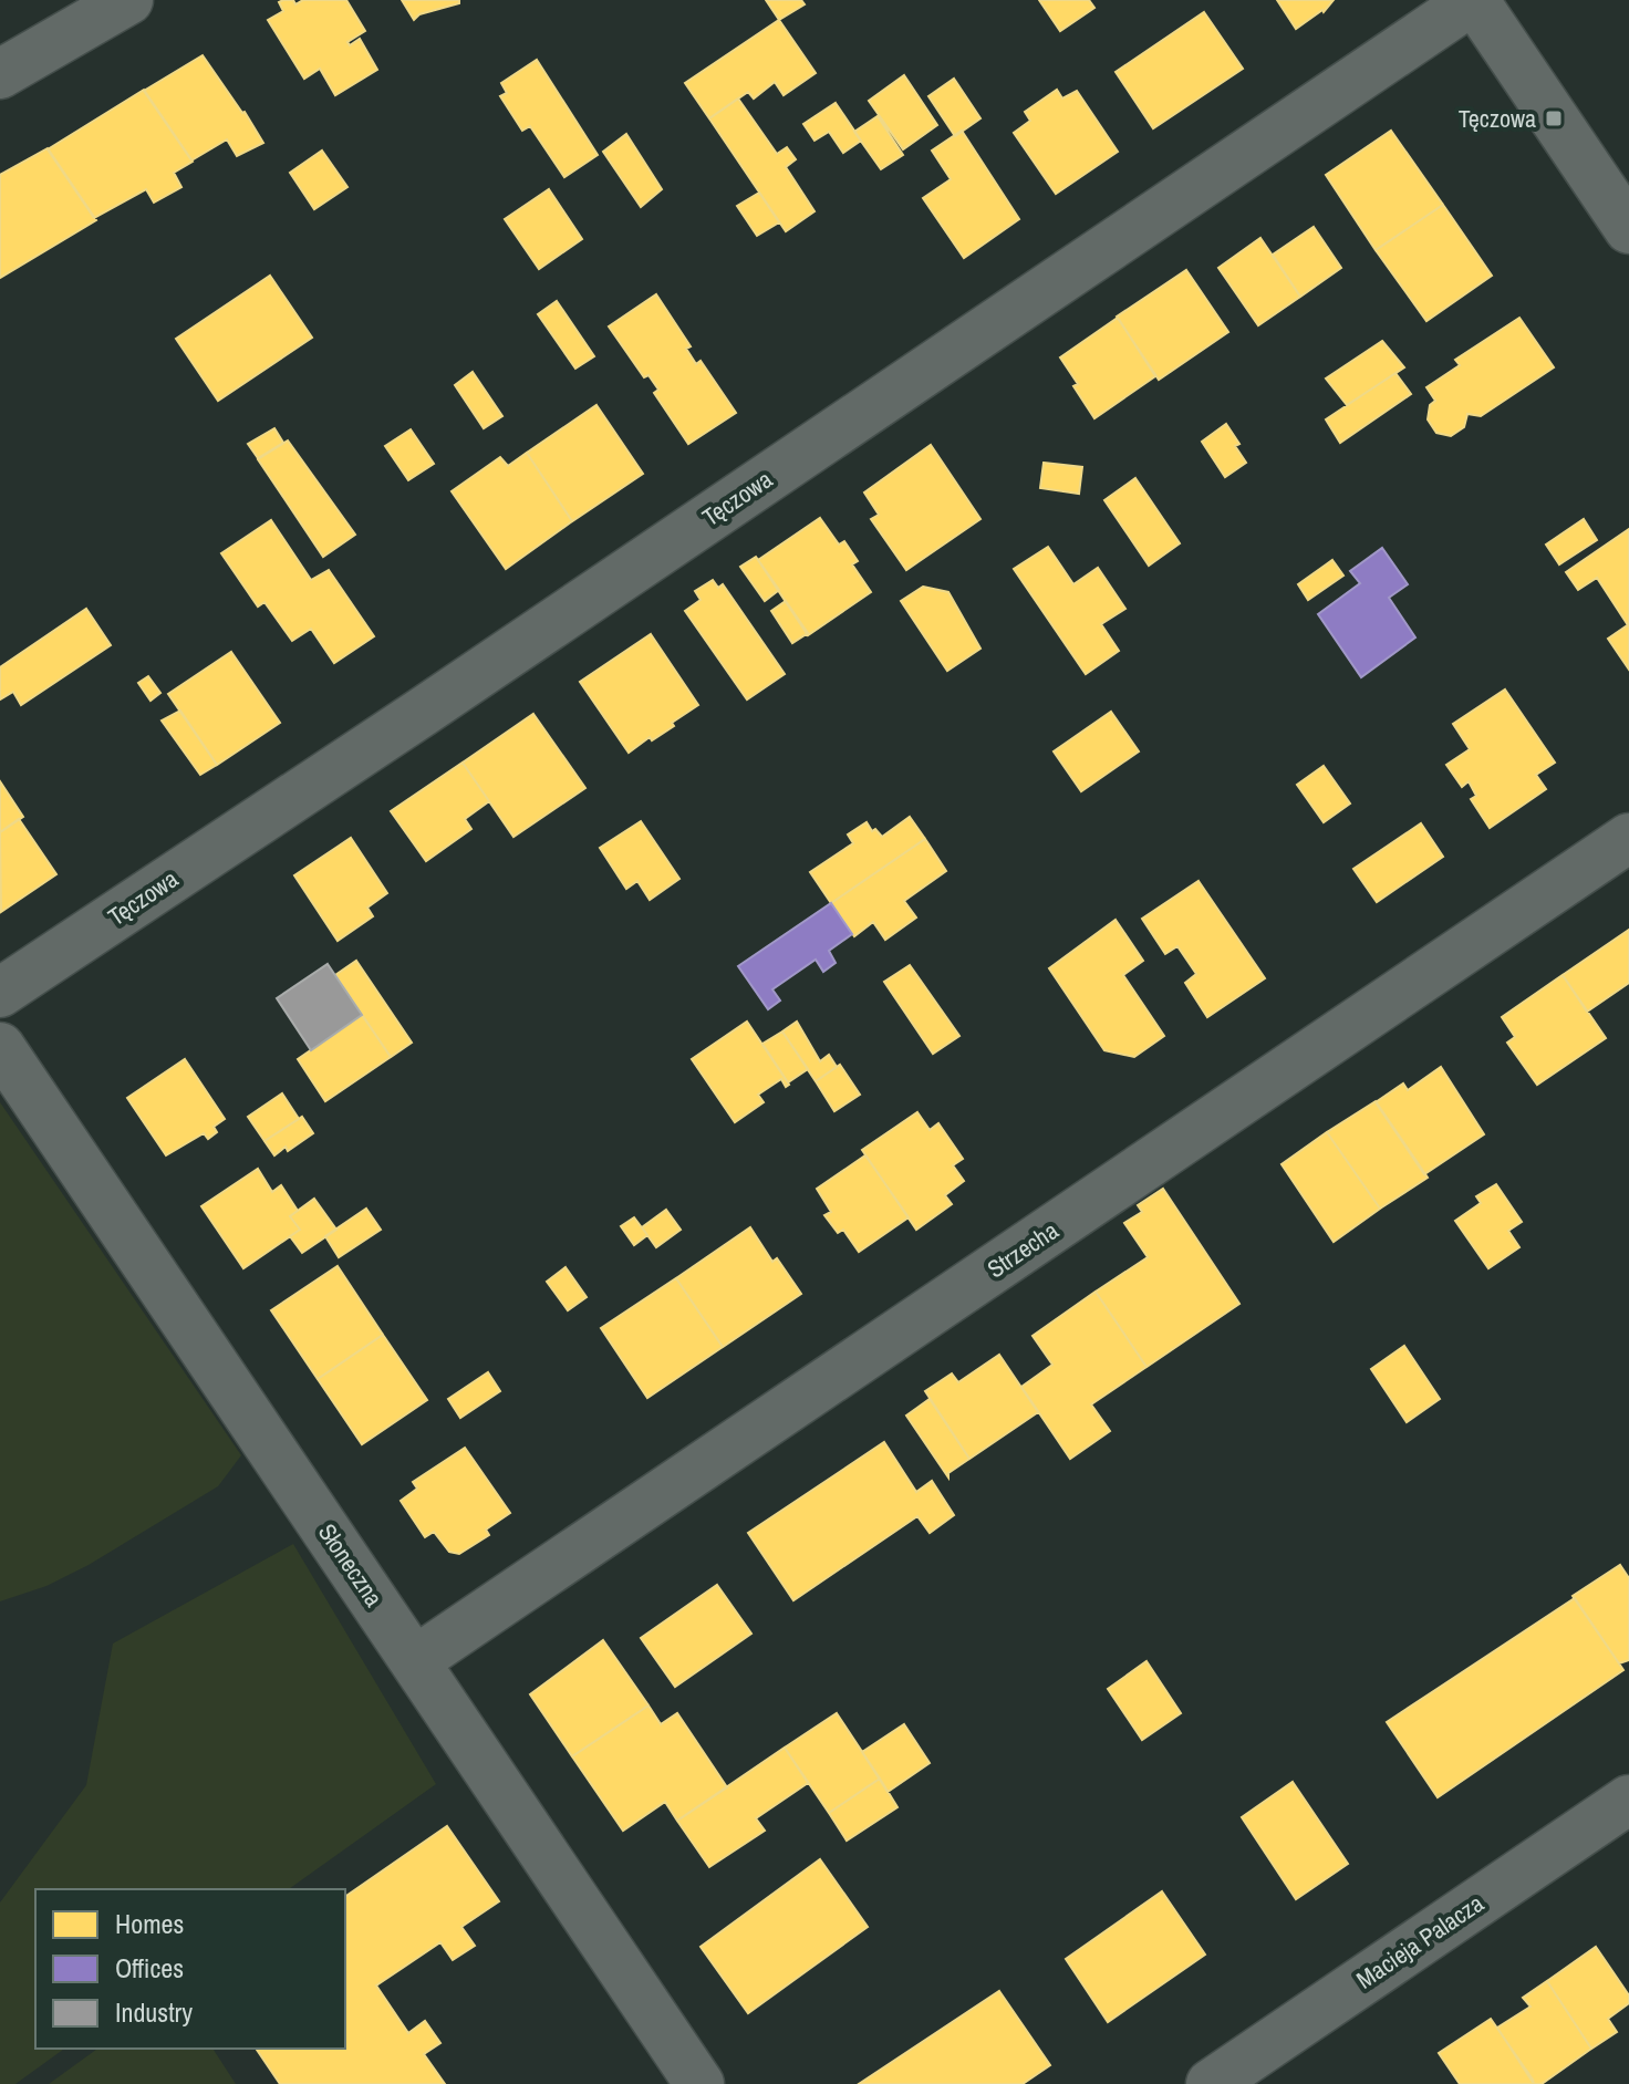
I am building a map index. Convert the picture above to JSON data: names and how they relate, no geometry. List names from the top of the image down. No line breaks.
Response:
{"streets":{"street":["Tęczowa","Strzecha","Słoneczna","Macieja Palacza"]},"crossings":[["Strzecha","Słoneczna"]],"places":{"transit":["Tęczowa"]},"legend":["Homes","Offices","Industry"]}
